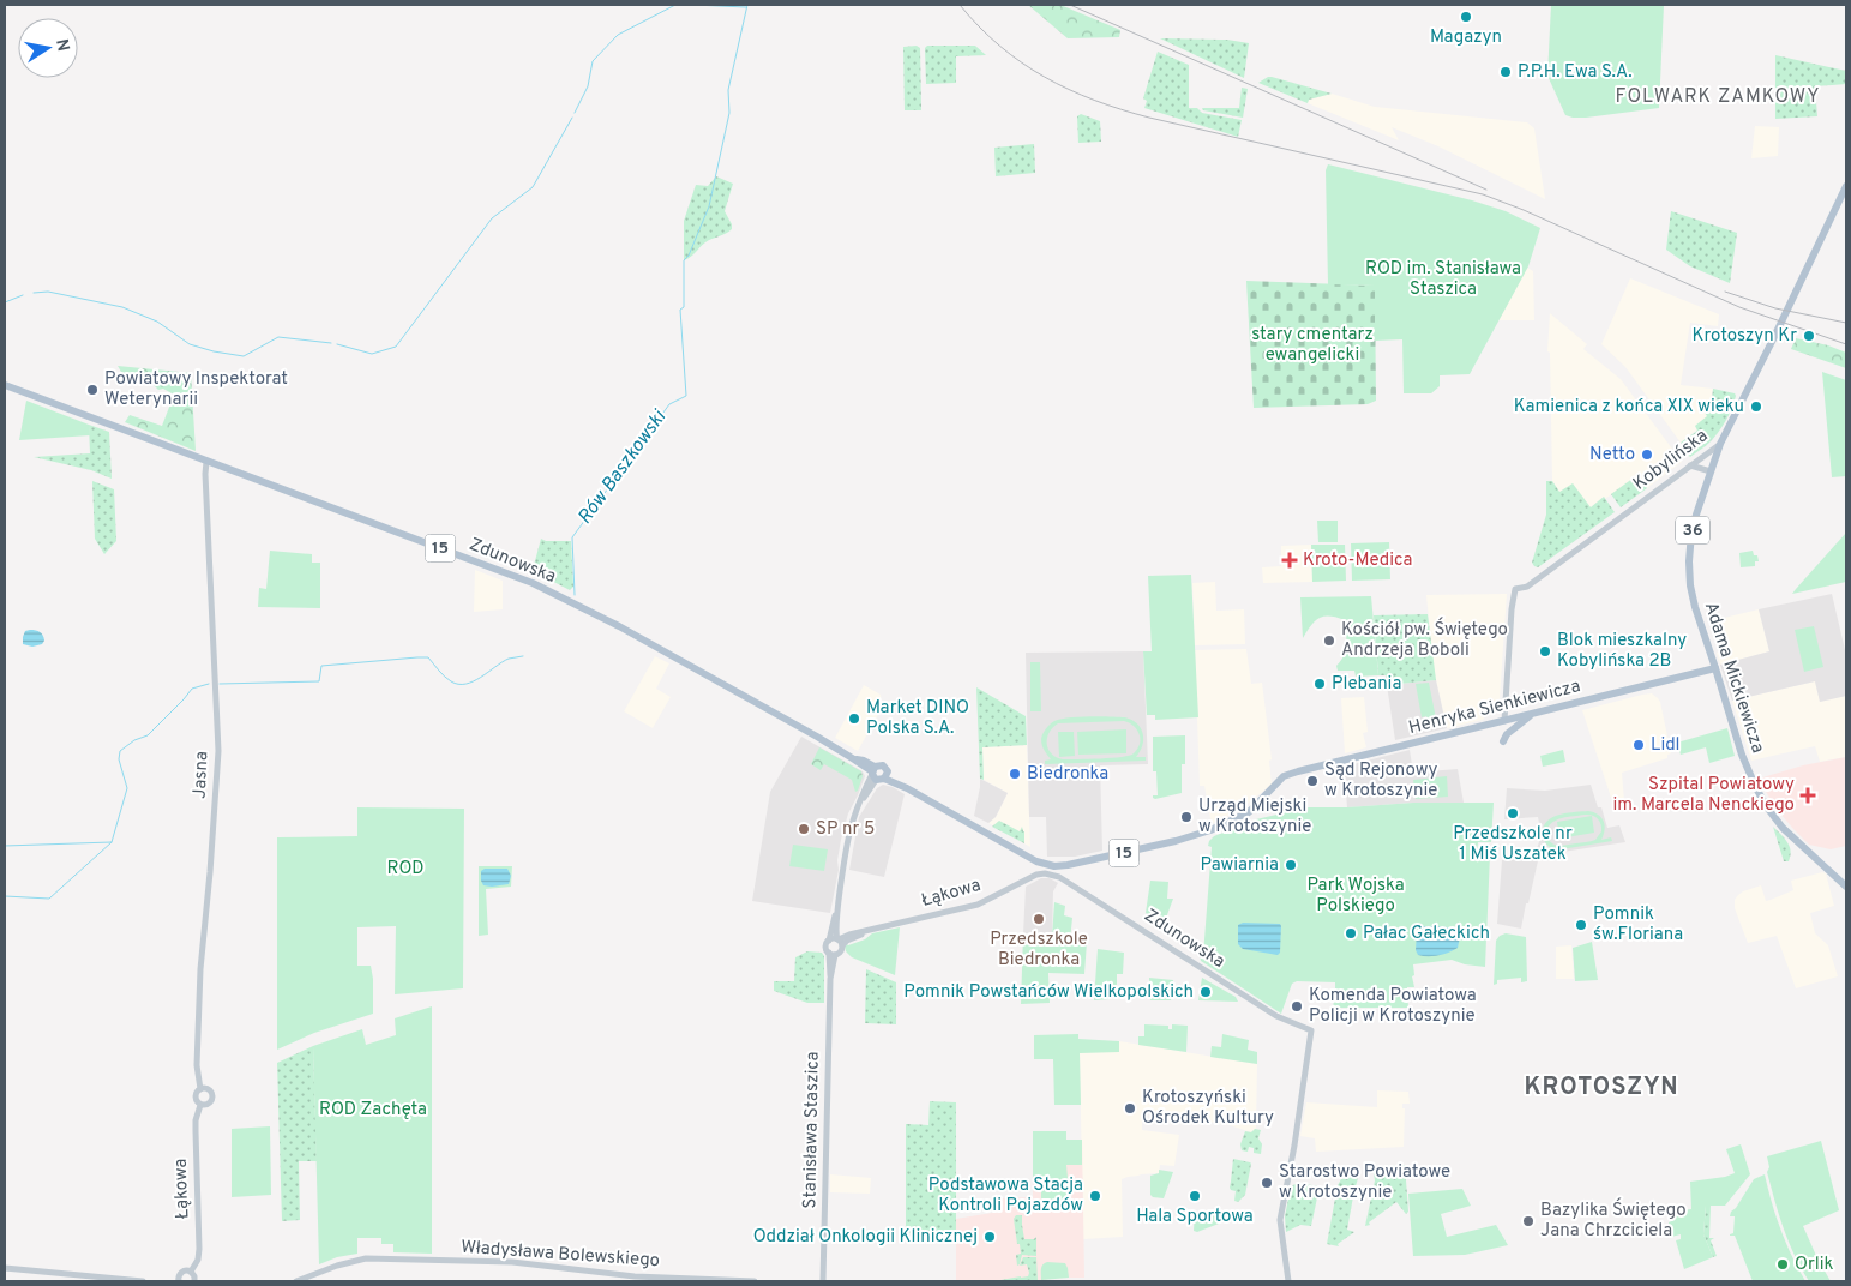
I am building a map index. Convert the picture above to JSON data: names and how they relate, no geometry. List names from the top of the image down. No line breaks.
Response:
{"streets":{"main road":["Kobylińska","36","15","Zdunowska","Adama Mickiewicza","Henryka Sienkiewicza"],"street":["Jasna","Łąkowa","Stanisława Staszica","Władysława Bolewskiego"]},"crossings":[["Kobylińska","Adama Mickiewicza"],["Kobylińska","Henryka Sienkiewicza"],["Zdunowska","Henryka Sienkiewicza"],["Zdunowska","Jasna"],["Zdunowska","Łąkowa"],["Adama Mickiewicza","Henryka Sienkiewicza"],["Jasna","Łąkowa"]],"districts":["FOLWARK ZAMKOWY","KROTOSZYN"],"water":["Rów Baszkowski"],"parks":["ROD im. Stanisława Staszica","stary cmentarz ewangelicki","ROD","Park Wojska Polskiego","ROD Zachęta"],"places":{"other":["Magazyn","P.P.H. Ewa S.A.","Krotoszyn Kr","Powiatowy Inspektorat Weterynarii","Kamienica z końca XIX wieku","Netto","Kościół pw. Świętego Andrzeja Boboli","Blok mieszkalny Kobylińska 2B","Plebania","Market DINO Polska S.A.","Lidl","Biedronka","Sąd Rejonowy w Krotoszynie","Przedszkole nr 1 Miś Uszatek","Urząd Miejski w Krotoszynie","SP nr 5","Pawiarnia","Przedszkole Biedronka","Pomnik św.Floriana","Pałac Gałeckich","Pomnik Powstańców Wielkopolskich","Komenda Powiatowa Policji w Krotoszynie","Krotoszyński Ośrodek Kultury","Starostwo Powiatowe w Krotoszynie","Podstawowa Stacja Kontroli Pojazdów","Hala Sportowa","Bazylika Świętego Jana Chrzciciela","Oddział Onkologii Klinicznej","Orlik"],"health":["Kroto-Medica","Szpital Powiatowy im. Marcela Nenckiego"]},"north":"right"}
